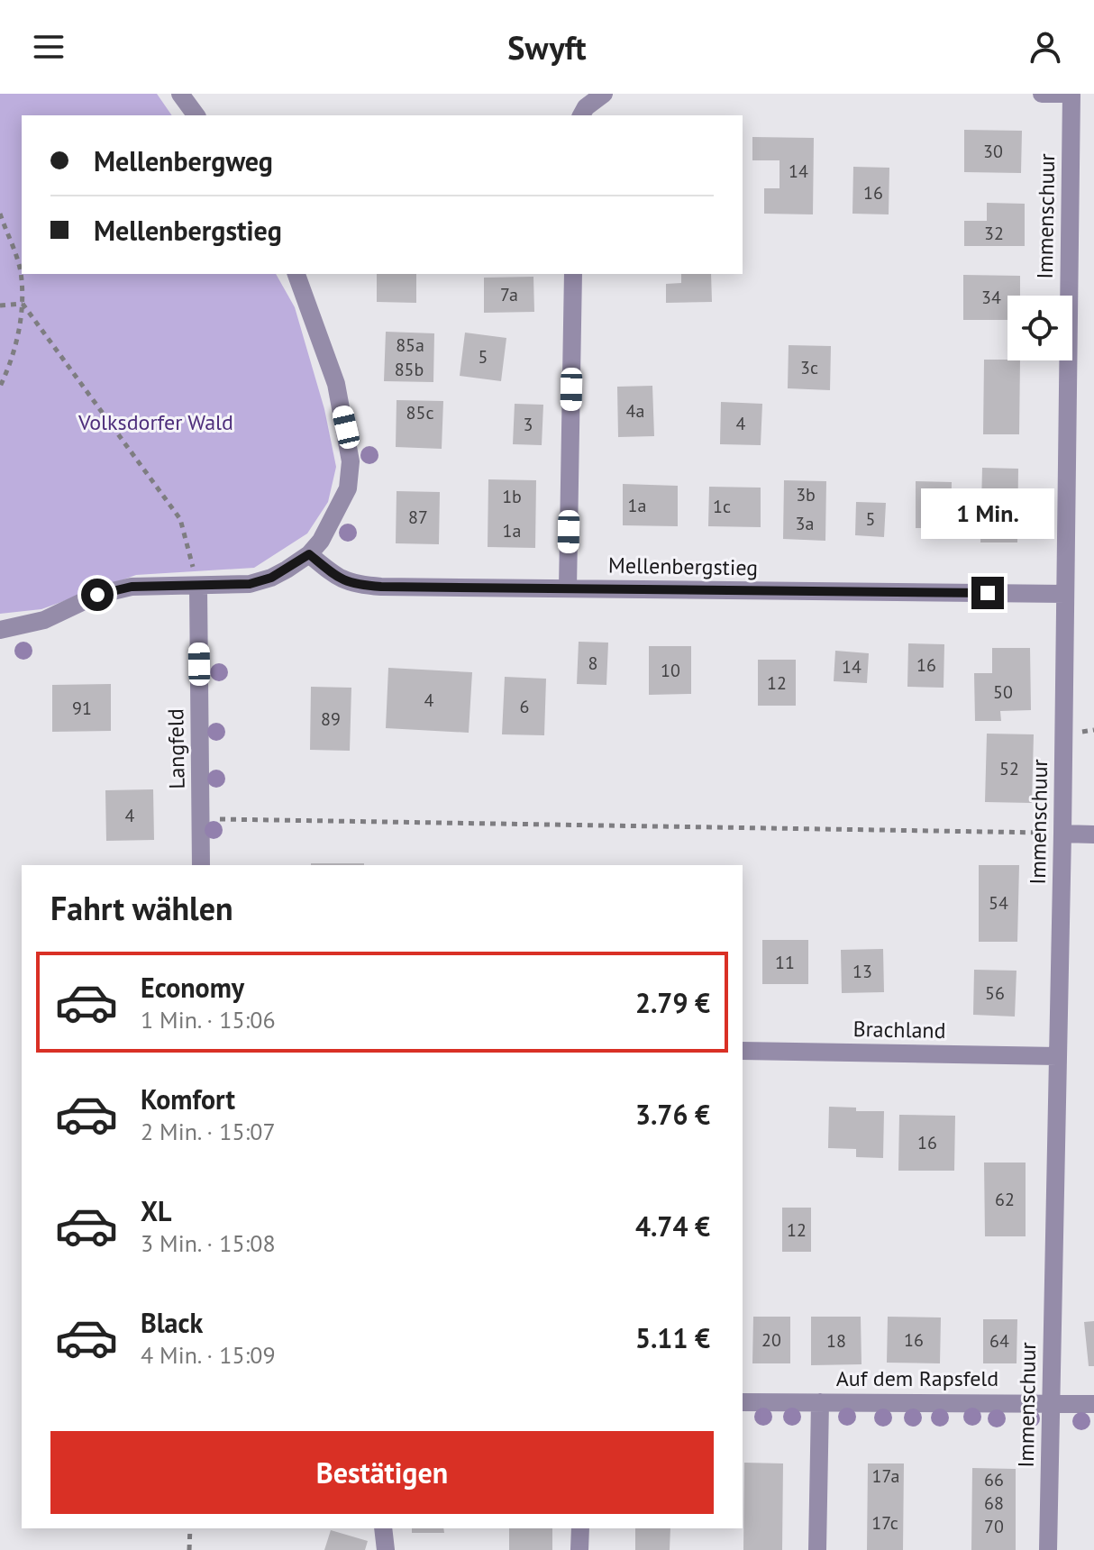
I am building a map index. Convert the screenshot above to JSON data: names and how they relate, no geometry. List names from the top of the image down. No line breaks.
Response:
{"streets":{"street":["Immenschuur","Mellenbergstieg","Langfeld","Brachland","Auf dem Rapsfeld"]},"crossings":[["Immenschuur","Mellenbergstieg"],["Immenschuur","Brachland"],["Immenschuur","Auf dem Rapsfeld"]],"parks":["Volksdorfer Wald"],"house_numbers":["30","14","16","32","7a","34","85a","5","3c","85b","4a","85c","4","3","3b","1b","1a","1c","87","5","3a","1a","8","16","14","10","12","50","4","6","91","89","52","4","54","11","13","56","16","62","12","20","16","18","64","17a","66","68","17c","70"],"page":{"header":"Swyft","banner":["Mellenbergweg","Mellenbergstieg"],"bubble":"1 Min.","heading":"Fahrt wählen","list":[{"name":"Economy","note":"1 Min. · 15:06","value":"2.79 €"},{"name":"Komfort","note":"2 Min. · 15:07","value":"3.76 €"},{"name":"XL","note":"3 Min. · 15:08","value":"4.74 €"},{"name":"Black","note":"4 Min. · 15:09","value":"5.11 €"}],"buttons":"Bestätigen"}}
